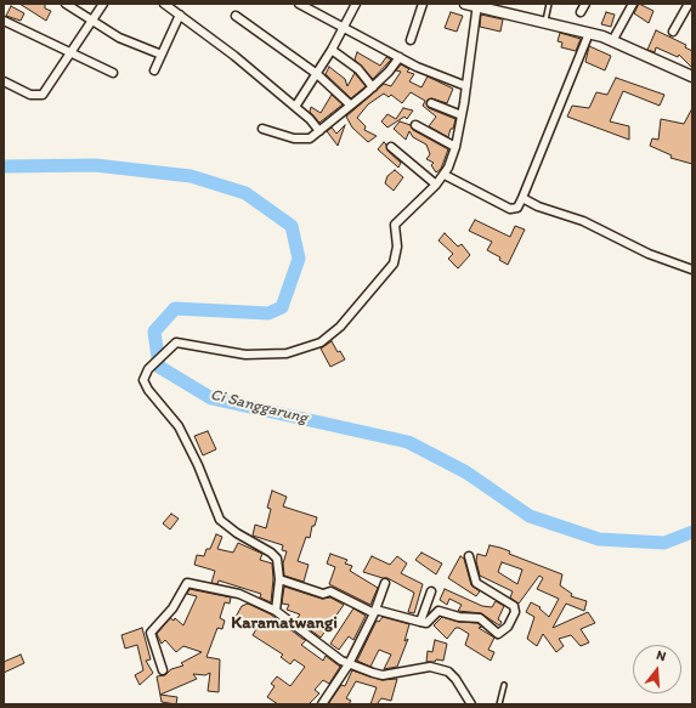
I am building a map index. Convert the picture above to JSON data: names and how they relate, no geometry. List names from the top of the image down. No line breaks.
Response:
{"districts":["Karamatwangi"],"water":["Ci Sanggarung"],"north":"top"}
